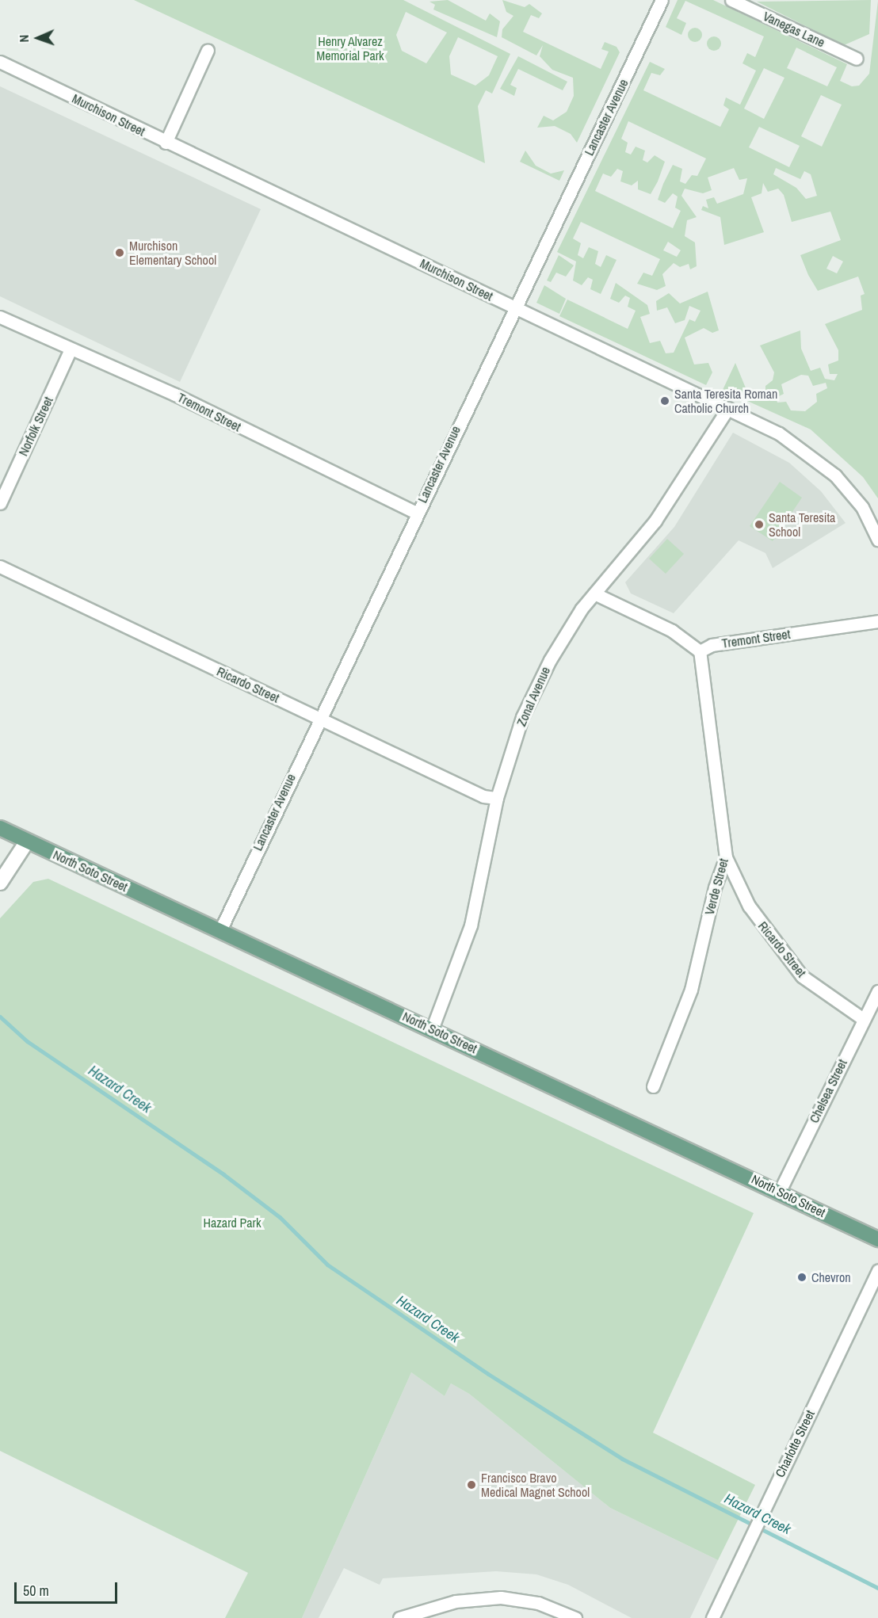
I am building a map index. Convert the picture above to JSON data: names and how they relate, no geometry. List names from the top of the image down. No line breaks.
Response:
{"streets":{"main road":["North Soto Street"],"street":["Vanegas Lane","Murchison Street","Lancaster Avenue","Tremont Street","Norfolk Street","Ricardo Street","Zonal Avenue","Verde Street","Chelsea Street","Charlotte Street"]},"crossings":[["Murchison Street","Lancaster Avenue"],["Murchison Street","Zonal Avenue"],["Lancaster Avenue","Tremont Street"],["Lancaster Avenue","Ricardo Street"],["Lancaster Avenue","North Soto Street"],["Tremont Street","Norfolk Street"],["Tremont Street","Verde Street"],["Ricardo Street","Zonal Avenue"],["Ricardo Street","Verde Street"],["Ricardo Street","Chelsea Street"],["Zonal Avenue","North Soto Street"],["North Soto Street","Chelsea Street"]],"water":["Hazard Creek"],"parks":["Henry Alvarez Memorial Park","Hazard Park"],"places":["Murchison Elementary School","Santa Teresita Roman Catholic Church","Santa Teresita School","Chevron","Francisco Bravo Medical Magnet School"],"scale_bar":"50 m","north":"left"}
